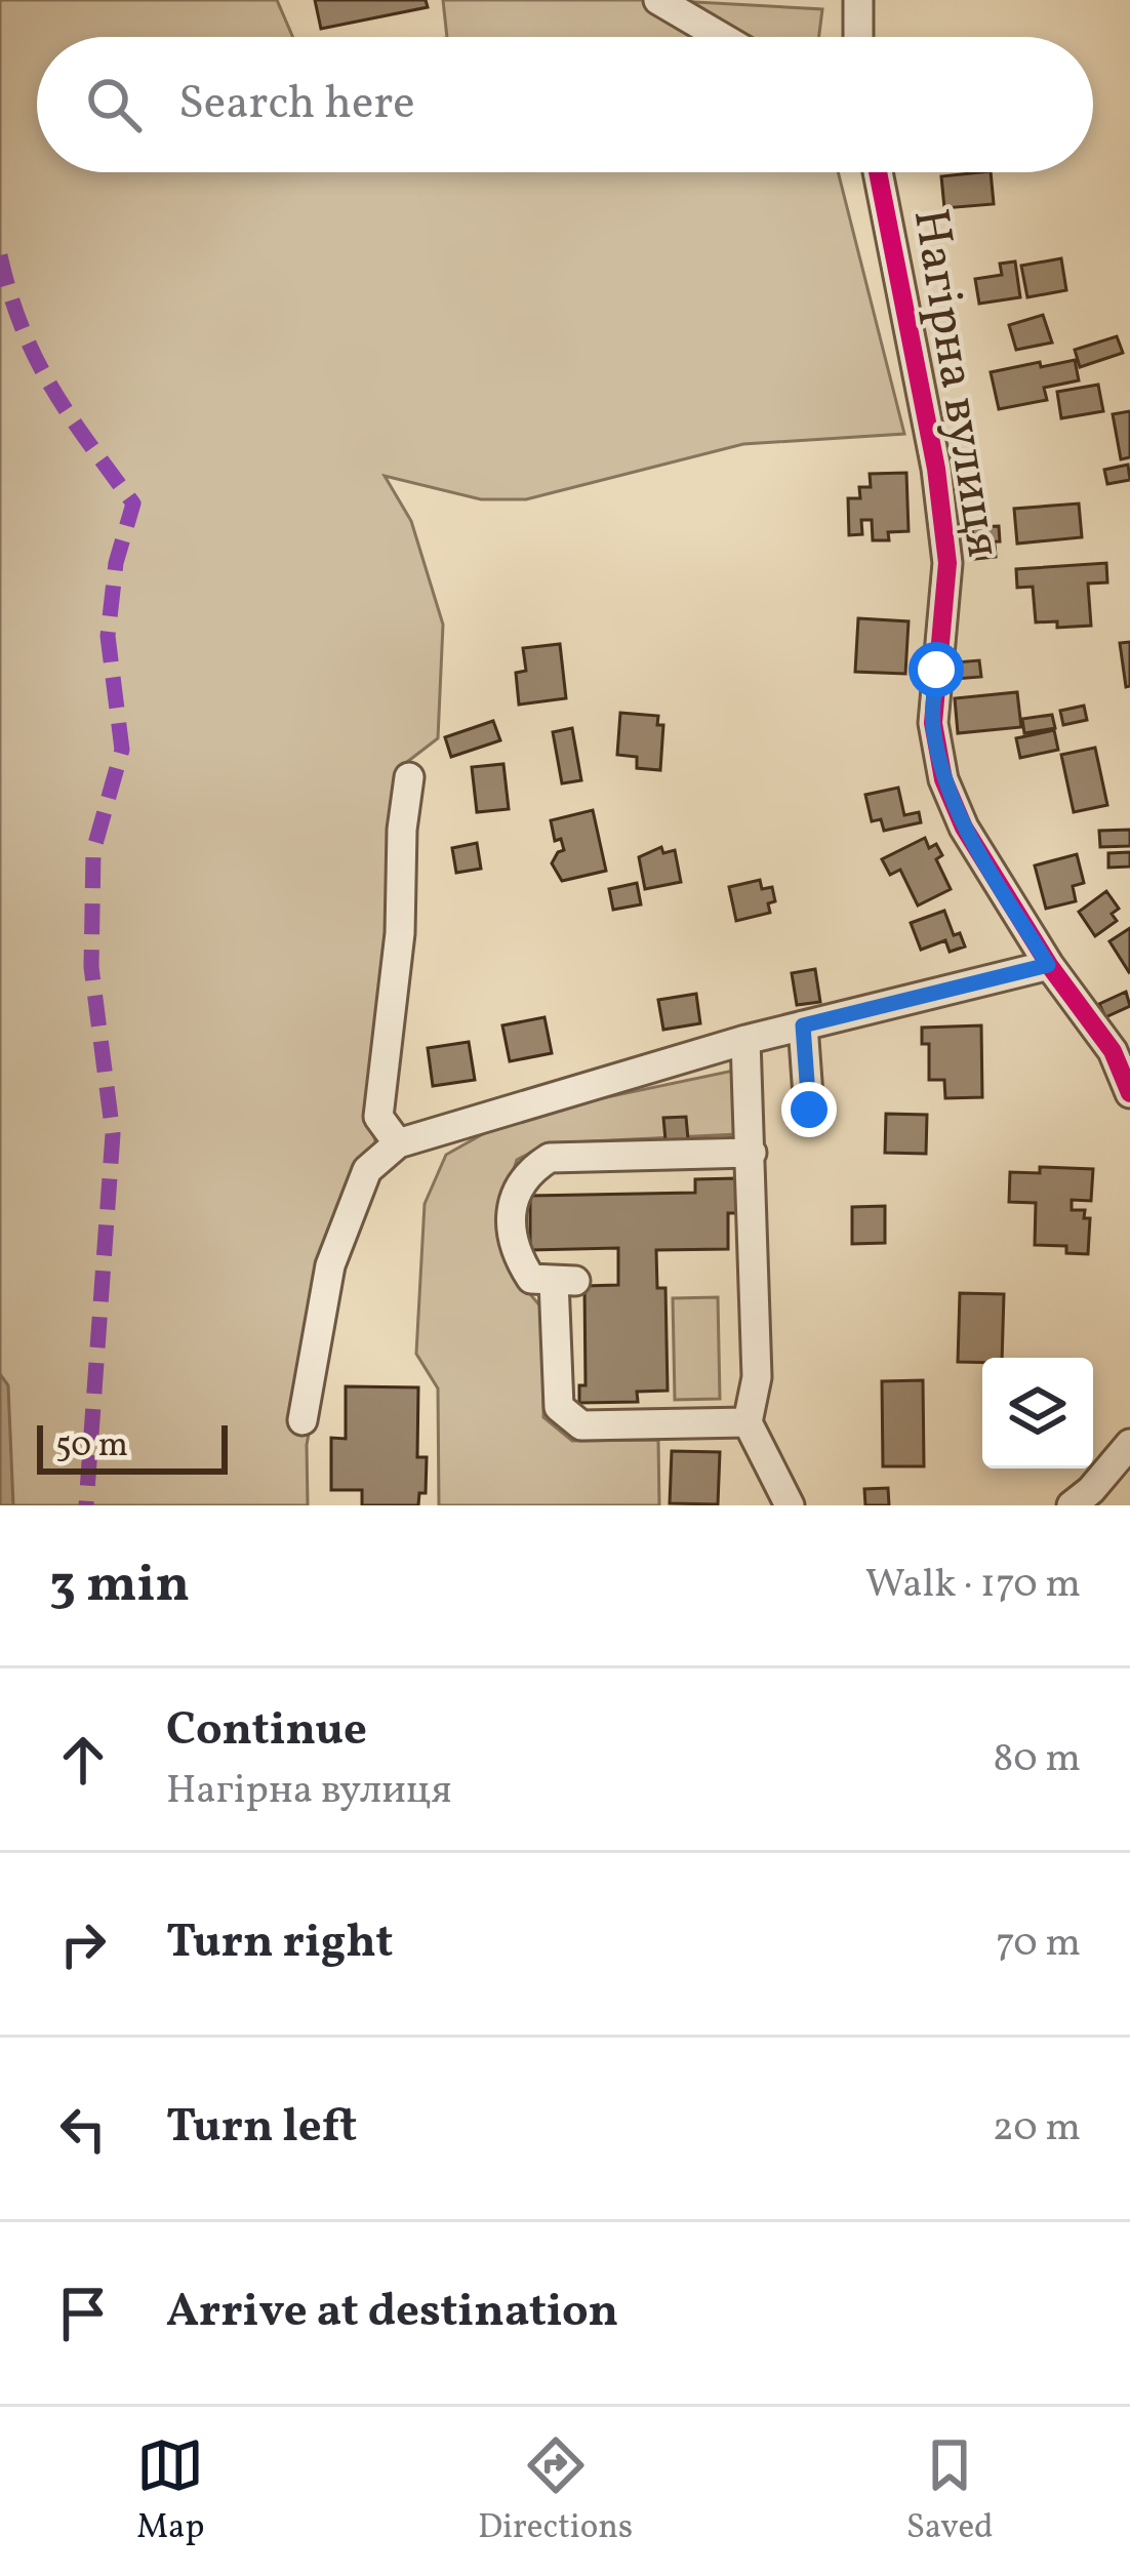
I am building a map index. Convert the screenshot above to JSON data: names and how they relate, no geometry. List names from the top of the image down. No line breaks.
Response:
{"streets":{"street":["Нагірна вулиця"]},"scale_bar":"50 m","page":{"search":"Search here","scale":"50 m","heading":["3 min","Walk · 170 m"],"list":[["Continue","Нагірна вулиця","80 m"],["Turn right","70 m"],["Turn left","20 m"],"Arrive at destination"],"nav":["Map","Directions","Saved"]}}
